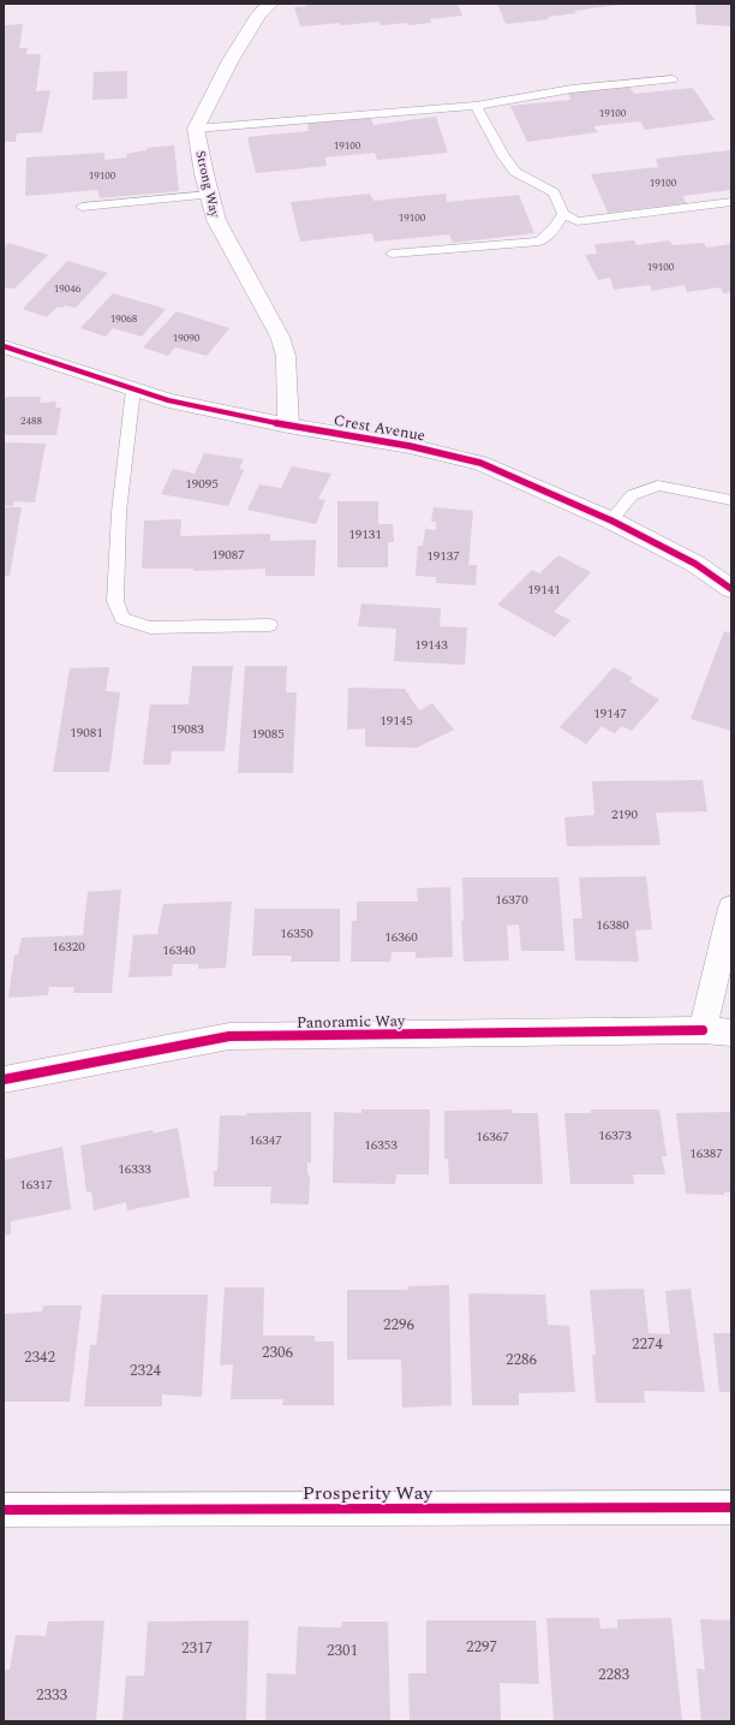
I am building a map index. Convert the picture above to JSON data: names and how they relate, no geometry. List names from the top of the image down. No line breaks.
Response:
{"streets":{"street":["Strong Way","Crest Avenue","Panoramic Way","Prosperity Way"]},"crossings":[["Strong Way","Crest Avenue"]],"house_numbers":["19100","19100","19100","19100","19100","19100","19046","19068","19090","2488","19095","19131","19087","19137","19141","19143","19147","19145","19083","19081","19085","2190","16370","16380","16350","16360","16320","16340","16373","16367","16347","16353","16387","16333","16317","2296","2274","2306","2342","2286","2324","2297","2317","2301","2283","2333"]}
